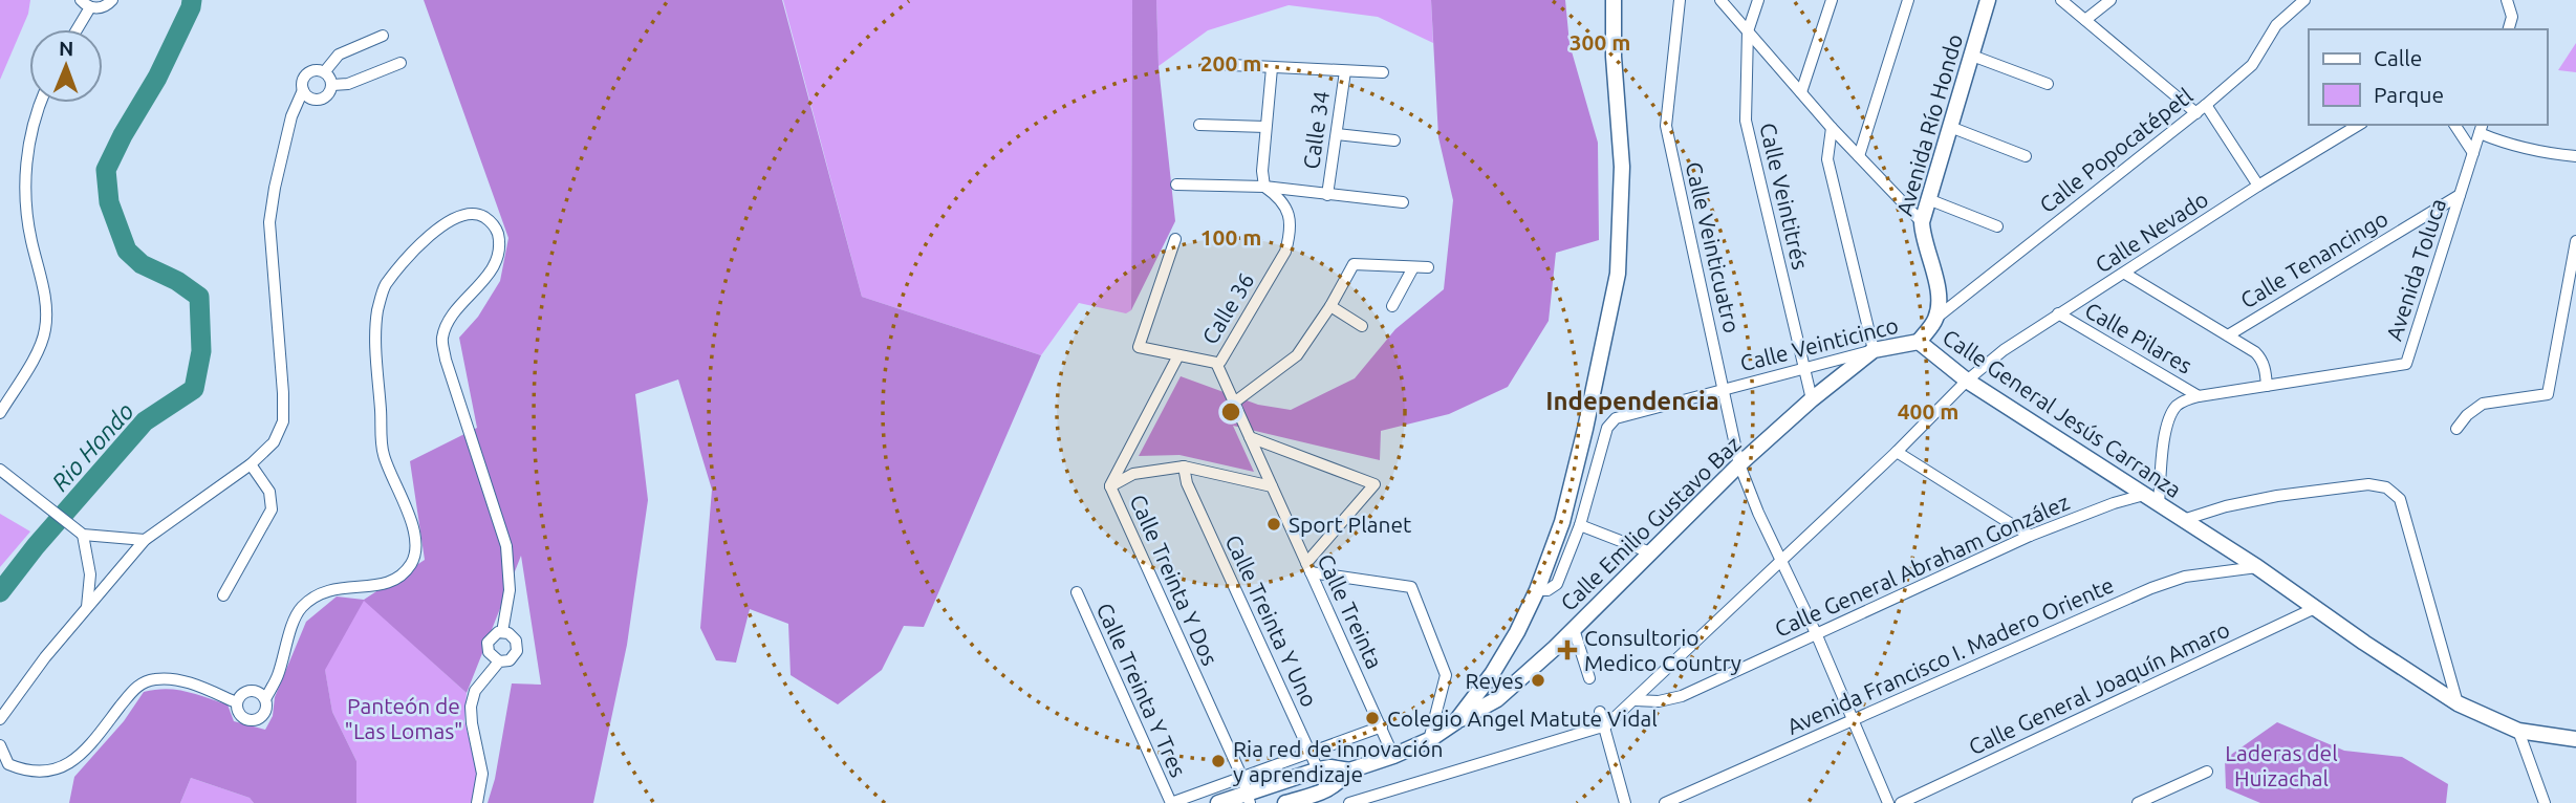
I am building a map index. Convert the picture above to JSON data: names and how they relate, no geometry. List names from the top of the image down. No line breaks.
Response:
{"streets":{"main road":["Avenida Río Hondo","Calle Veinticinco","Calle General Jesús Carranza","Calle Emilio Gustavo Baz"],"street":["Calle 34","Calle Popocatépetl","Calle Veintitrés","Calle Nevado","Calle Veinticuatro","Calle Tenancingo","Avenida Toluca","Calle 36","Calle Pilares","Calle General Abraham González","Calle Treinta Y Dos","Calle Treinta","Calle Treinta Y Uno","Avenida Francisco I. Madero Oriente","Calle General Joaquín Amaro","Calle Treinta Y Tres"]},"crossings":[["Avenida Río Hondo","Calle Popocatépetl"],["Calle Veintitrés","Calle Veinticinco"],["Calle Veintitrés","Calle Emilio Gustavo Baz"],["Calle Nevado","Calle Veinticuatro"],["Calle Nevado","Calle Tenancingo"],["Calle Nevado","Calle Pilares"],["Calle Nevado","Calle General Jesús Carranza"],["Calle Nevado","Calle General Abraham González"],["Calle Veinticuatro","Calle Veinticinco"],["Calle Veinticuatro","Calle Emilio Gustavo Baz"],["Calle Veinticuatro","Calle General Abraham González"],["Calle Veinticuatro","Avenida Francisco I. Madero Oriente"],["Calle Tenancingo","Avenida Toluca"],["Avenida Toluca","Calle Pilares"],["Calle 36","Calle Treinta"],["Calle Veinticinco","Calle General Jesús Carranza"],["Calle Veinticinco","Calle Emilio Gustavo Baz"],["Calle General Jesús Carranza","Calle General Abraham González"],["Calle General Jesús Carranza","Avenida Francisco I. Madero Oriente"],["Calle General Jesús Carranza","Calle General Joaquín Amaro"],["Calle Treinta Y Dos","Calle Treinta"],["Calle Treinta Y Dos","Calle Treinta Y Uno"]],"districts":["Independencia"],"water":["Rio Hondo"],"parks":["Panteón de \"Las Lomas\"","Laderas del Huizachal"],"places":{"other":["Sport Planet","Reyes","Colegio Angel Matute Vidal","Ria red de innovación y aprendizaje"],"health":["Consultorio Medico Country"]},"legend":["Calle","Parque"],"north":"top","rings":["300 m","200 m","100 m","400 m"]}
